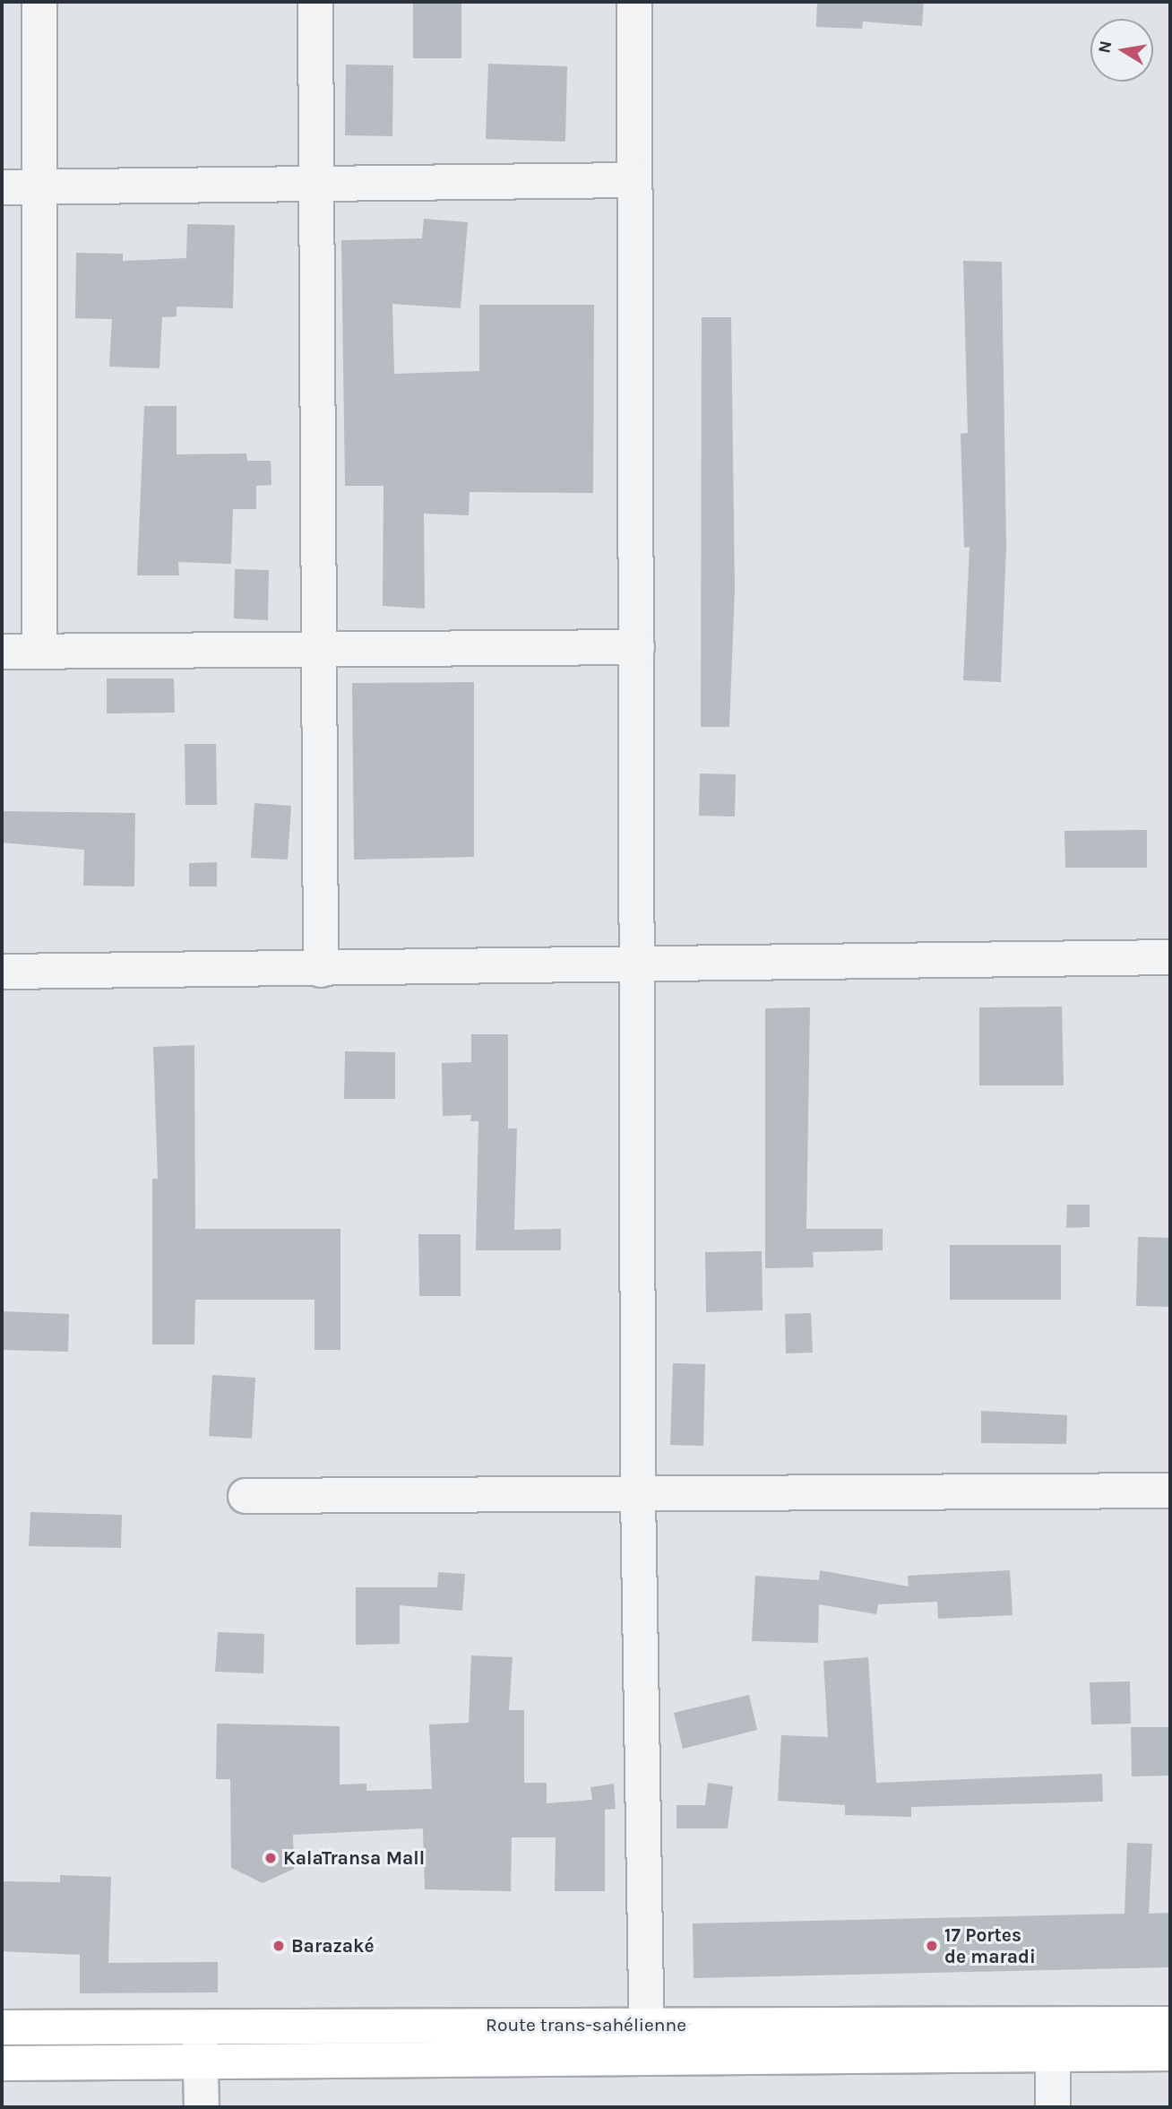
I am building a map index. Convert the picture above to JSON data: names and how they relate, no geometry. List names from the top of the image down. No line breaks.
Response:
{"streets":{"highway":["Route trans-sahélienne"]},"places":["KalaTransa Mall","Barazaké","17 Portes de maradi"],"north":"left"}
